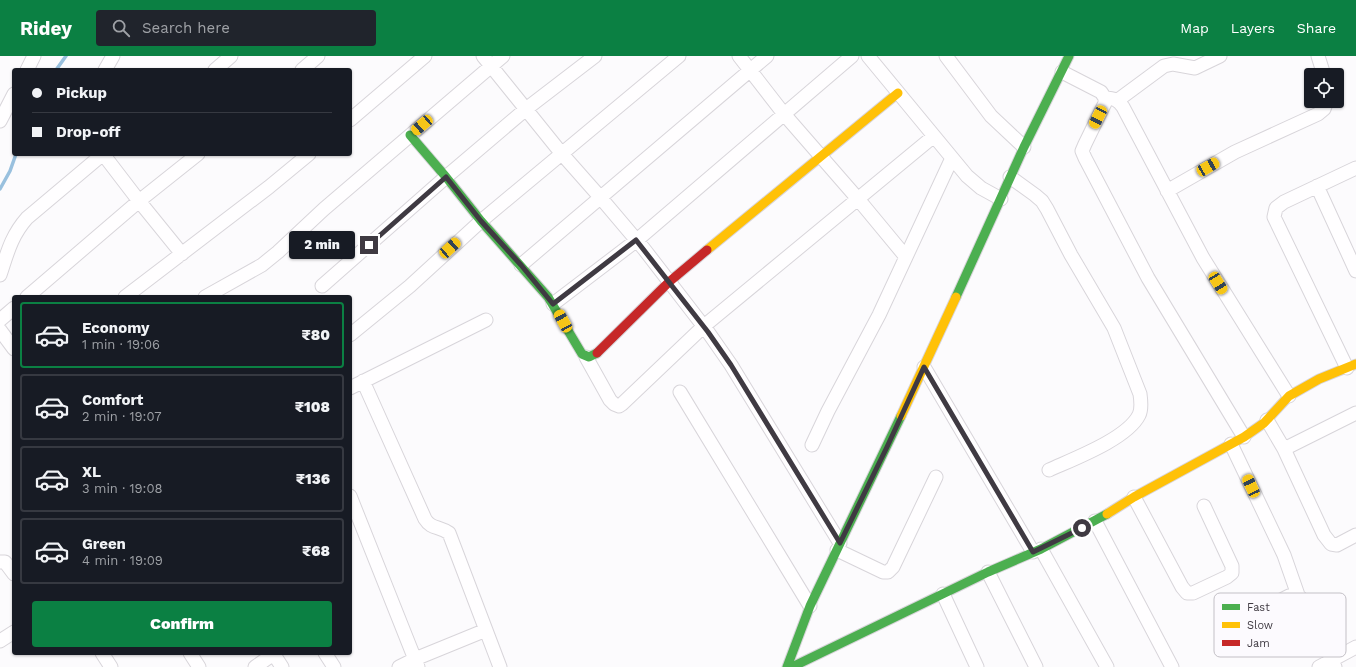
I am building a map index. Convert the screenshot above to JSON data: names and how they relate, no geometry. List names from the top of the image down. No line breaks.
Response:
{"legend":["Fast","Slow","Jam"],"page":{"header":"Ridey","search":"Search here","nav":["Map","Layers","Share"],"banner":["Pickup","Drop-off"],"bubble":"2 min","list":[{"name":"Economy","note":"1 min · 19:06","value":"₹80"},{"name":"Comfort","note":"2 min · 19:07","value":"₹108"},{"name":"XL","note":"3 min · 19:08","value":"₹136"},{"name":"Green","note":"4 min · 19:09","value":"₹68"}],"buttons":"Confirm"}}
